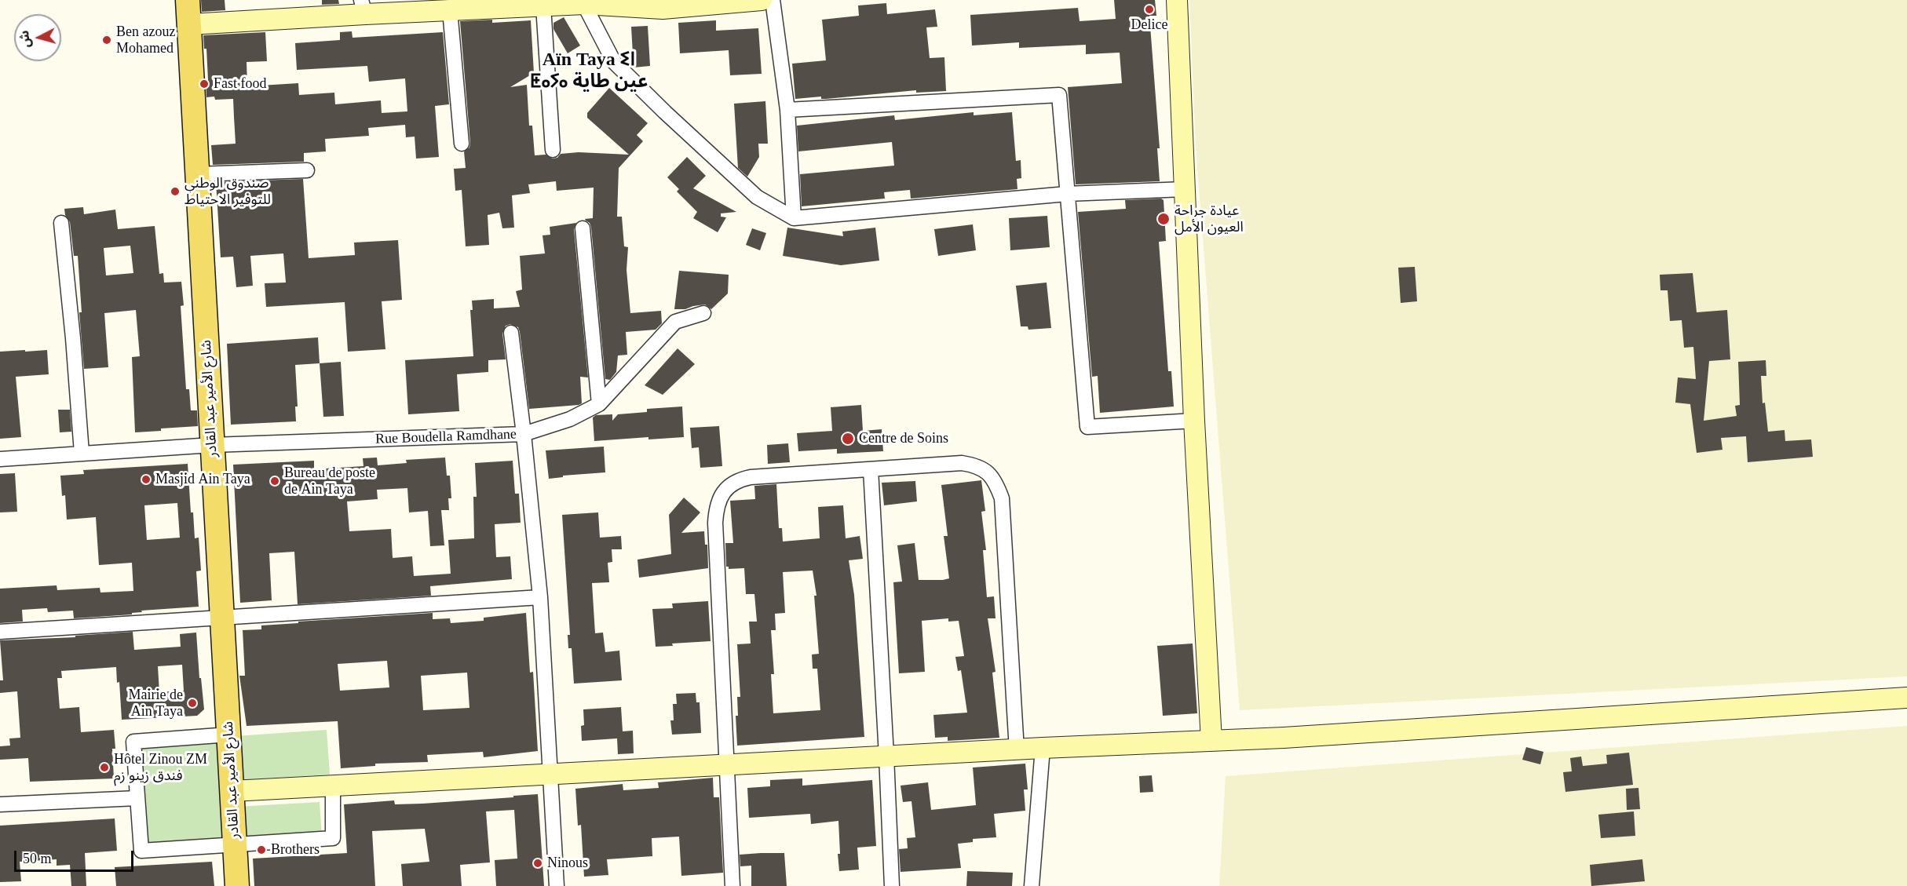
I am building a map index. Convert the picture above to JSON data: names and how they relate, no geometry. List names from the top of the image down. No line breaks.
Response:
{"streets":{"main road":["شارع الأمير عبد القادر"],"street":["Rue Boudella Ramdhane"]},"crossings":[["شارع الأمير عبد القادر","Rue Boudella Ramdhane"]],"districts":["Aïn Taya ⵉⵏ ⵟⴰⵢⴰ عين طاية"],"places":["Delice","Ben azouz Mohamed","Fast food","صندوق الوطني للتوفير الاحتياط","عيادة جراحة العيون الأمل","Centre de Soins","Masjid Ain Taya","Bureau de poste de Ain Taya","Mairie de Ain Taya","Hôtel Zinou ZM فندق زينو زم","Brothers","Ninous"],"scale_bar":"50 m","north":"left"}
